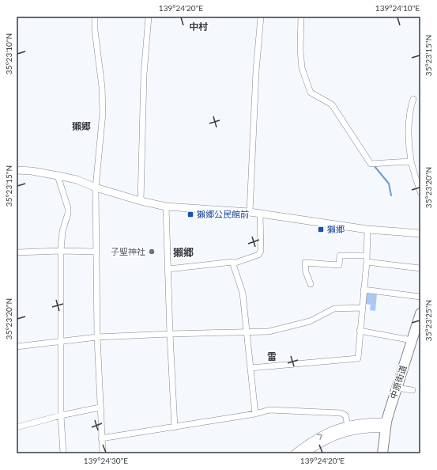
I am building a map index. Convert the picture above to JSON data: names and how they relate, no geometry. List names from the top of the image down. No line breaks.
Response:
{"streets":{"main road":["中原街道"]},"districts":["中村","獺郷","獺郷","雷"],"places":{"transit":["獺郷公民館前","獺郷"],"other":["子聖神社"]},"coordinates":["139°24'20\"E","139°24'10\"E","35°23'10\"N","35°23'15\"N","35°23'20\"N","35°23'25\"N","139°24'30\"E"]}
